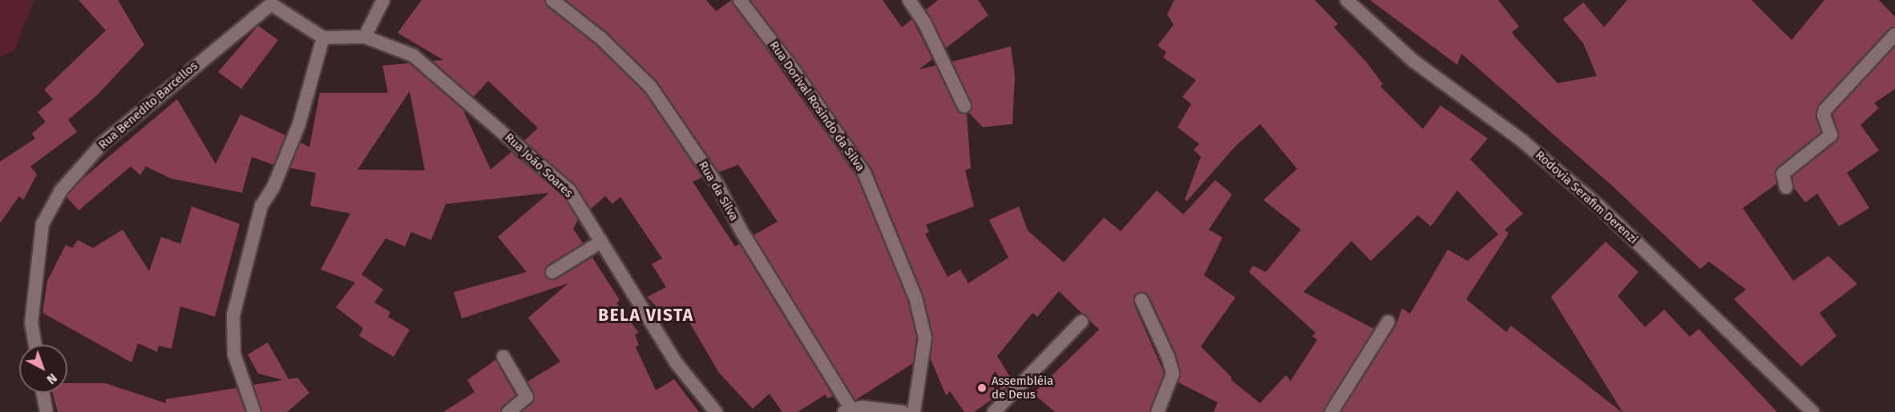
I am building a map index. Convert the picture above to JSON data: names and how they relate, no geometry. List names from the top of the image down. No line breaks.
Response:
{"streets":{"street":["Rua Benedito Barcellos","Rua Dorival Rosindo da Silva","Rua João Soares","Rua da Silva","Rodovia Serafim Derenzi"]},"districts":["BELA VISTA"],"places":["Assembléia de Deus"],"north":"bottom right"}
